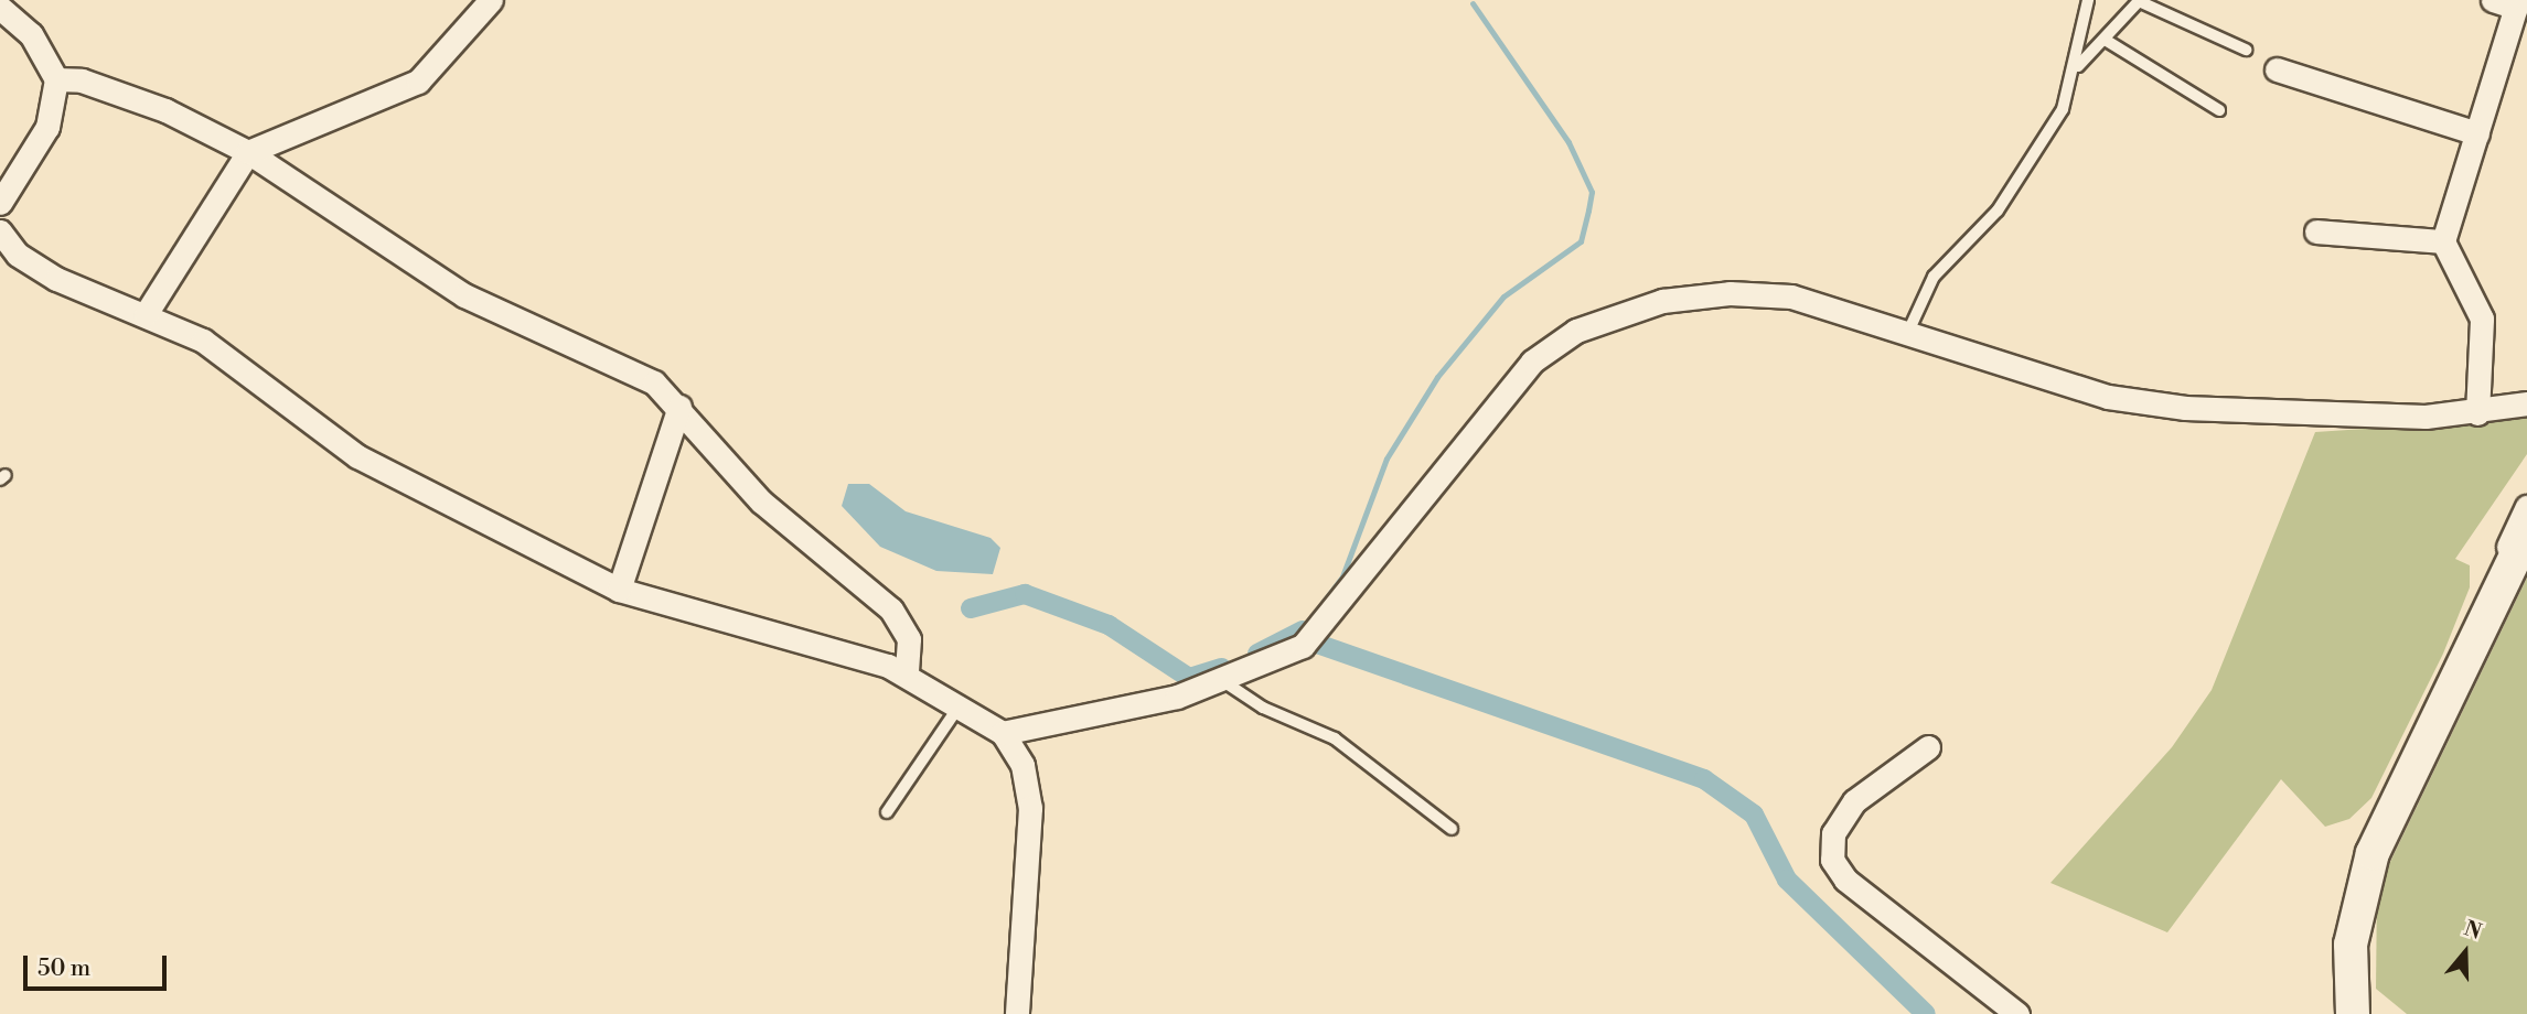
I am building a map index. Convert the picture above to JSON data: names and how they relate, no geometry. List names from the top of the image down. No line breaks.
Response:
{"scale_bar":"50 m","north":"top"}
